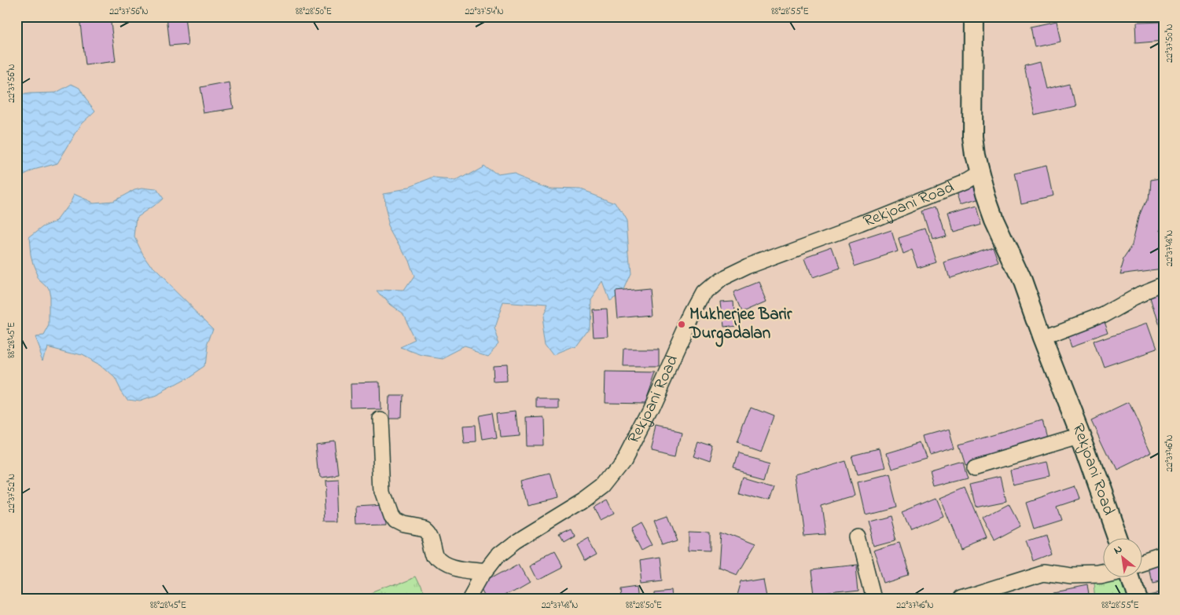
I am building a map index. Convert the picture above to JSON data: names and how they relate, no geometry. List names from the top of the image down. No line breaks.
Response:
{"streets":{"street":["Rekjoani Road"]},"places":["Mukherjee Barir Durgadalan"],"north":"top left","coordinates":["22°37'56\"N","88°28'50\"E","22°37'54\"N","88°28'55\"E","22°37'50\"N","22°37'48\"N","88°28'45\"E","22°37'46\"N","22°37'52\"N"]}
